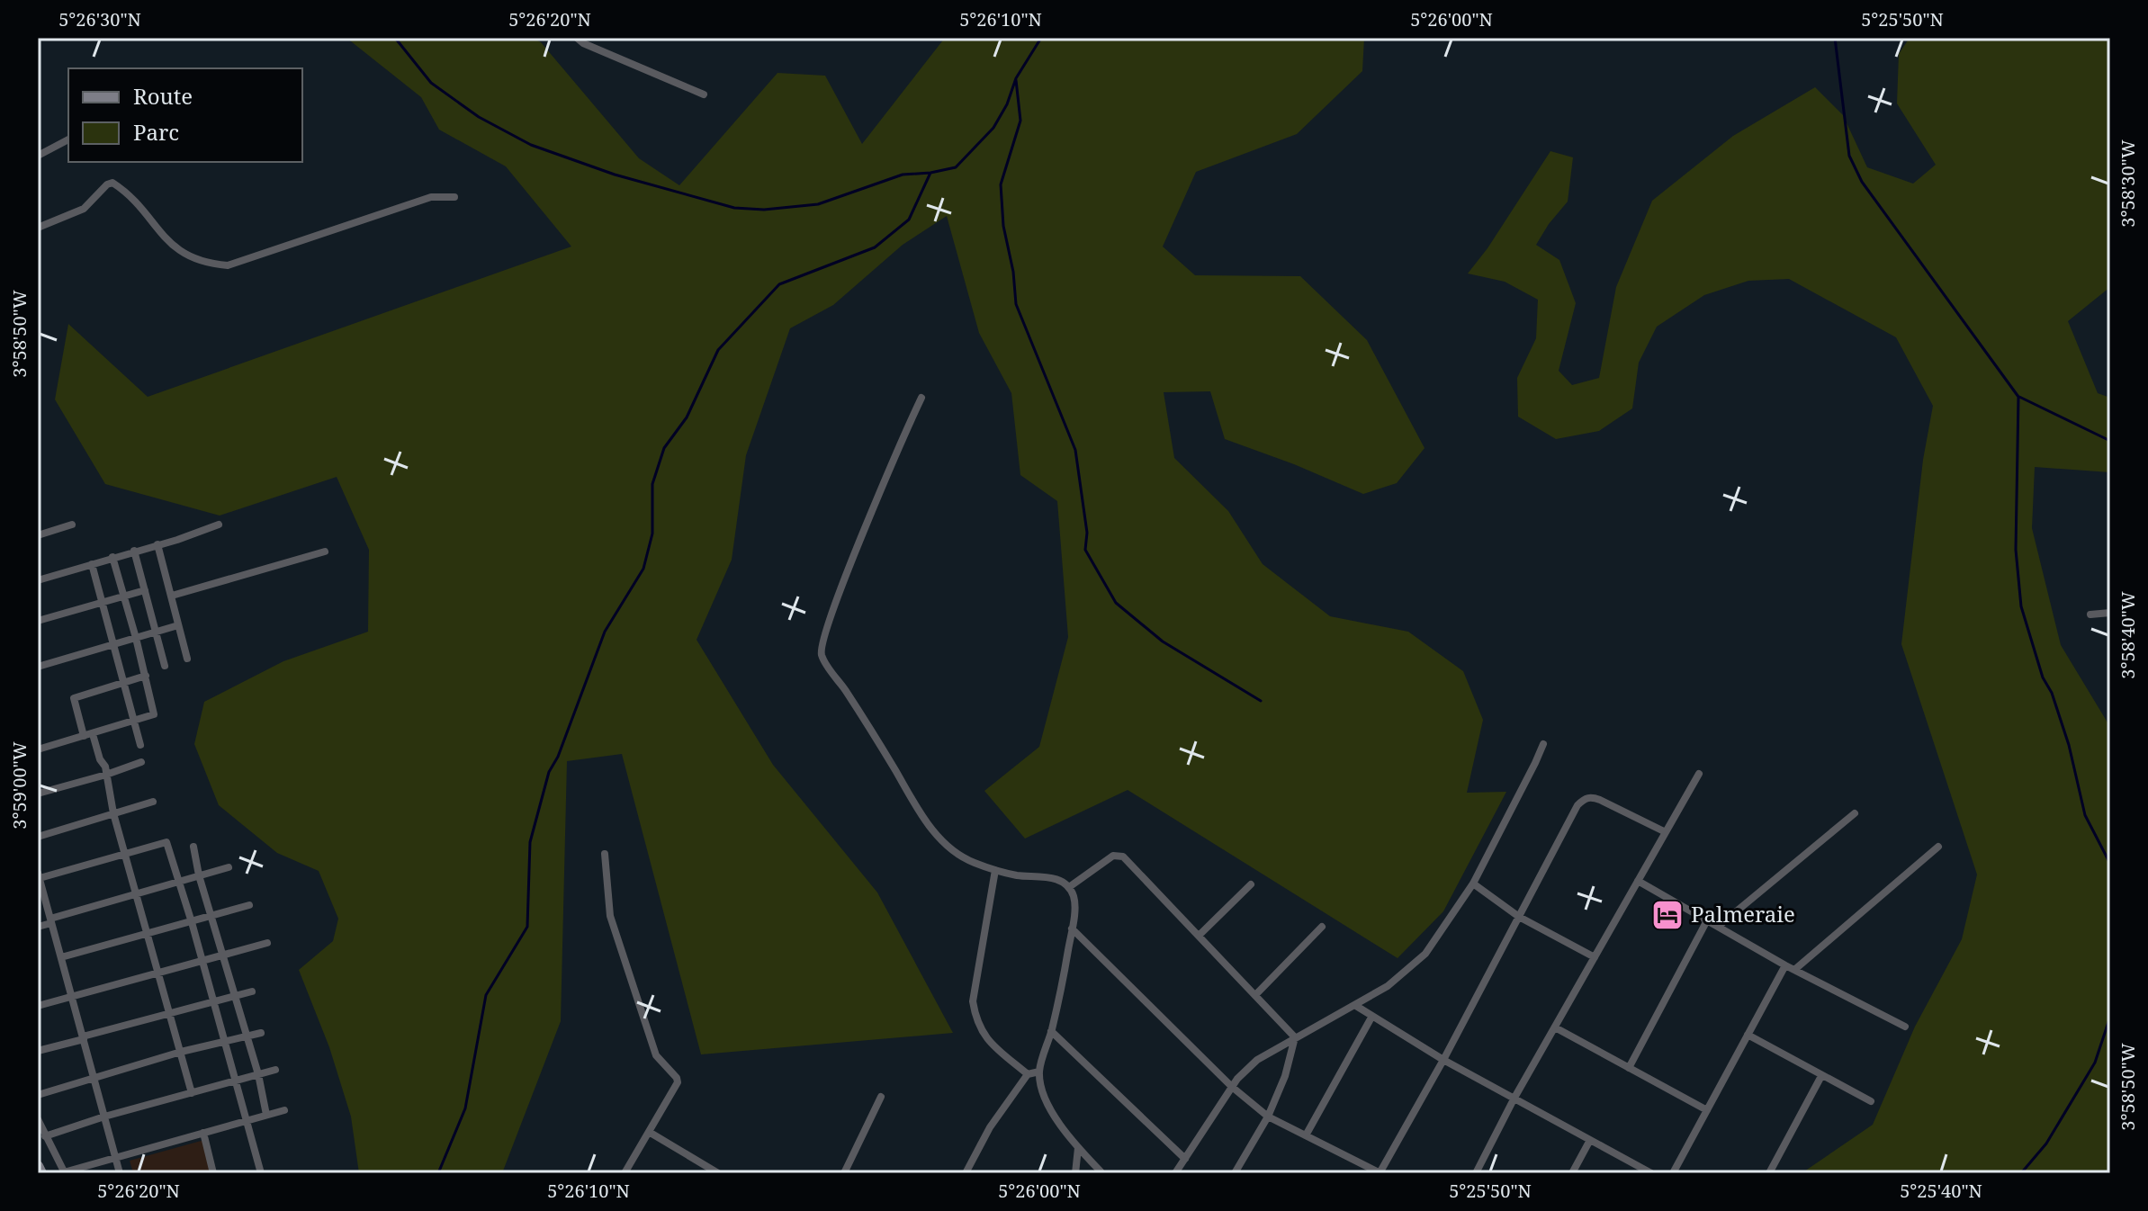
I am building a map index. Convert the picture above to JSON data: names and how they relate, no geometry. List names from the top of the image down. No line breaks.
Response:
{"places":{"hotel":["Palmeraie"]},"legend":["Route","Parc"],"coordinates":["5°26'30\"N","5°26'20\"N","5°26'10\"N","5°26'00\"N","5°25'50\"N","3°58'30\"W","3°58'50\"W","3°58'40\"W","3°59'00\"W","5°25'40\"N"]}
